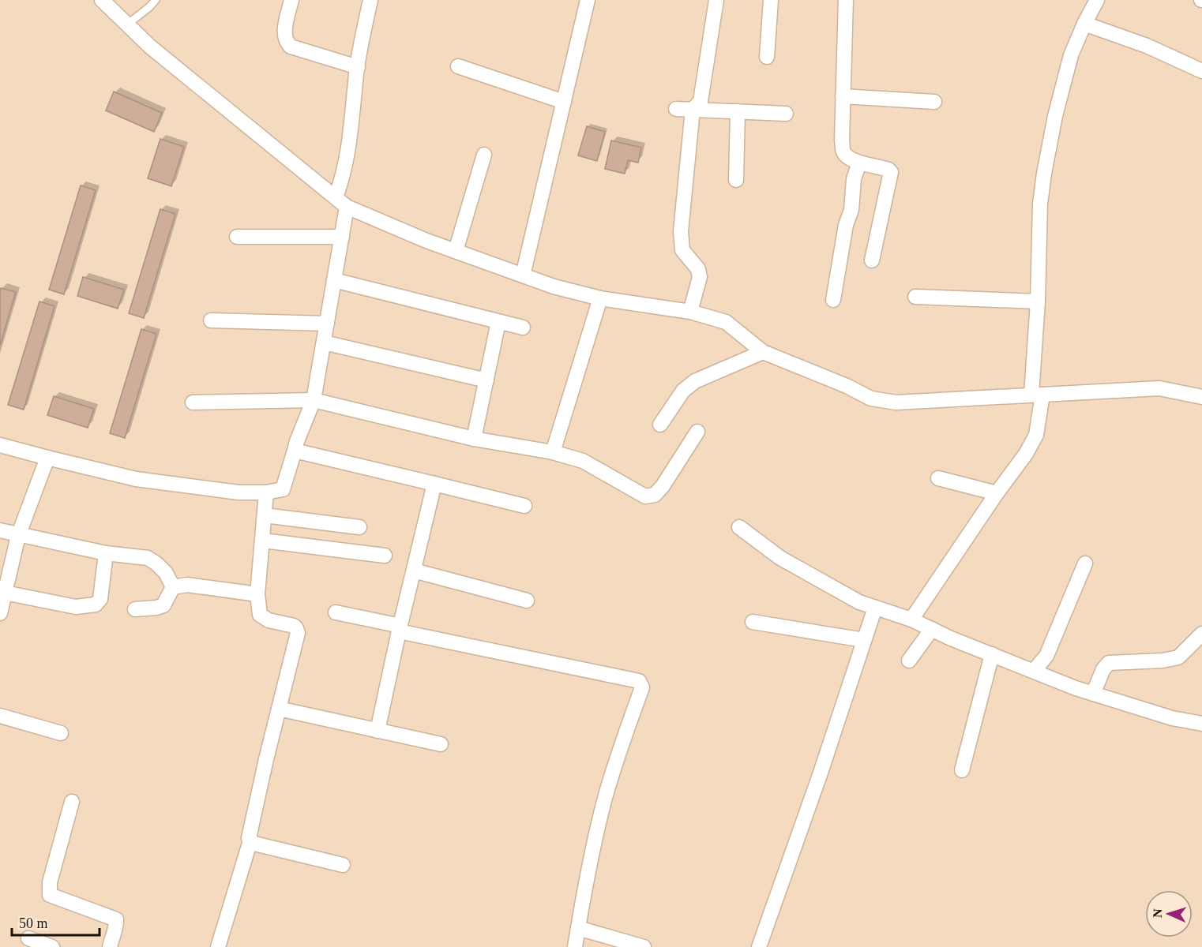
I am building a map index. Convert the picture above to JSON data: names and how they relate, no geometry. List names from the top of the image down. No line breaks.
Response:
{"scale_bar":"50 m","north":"left"}
